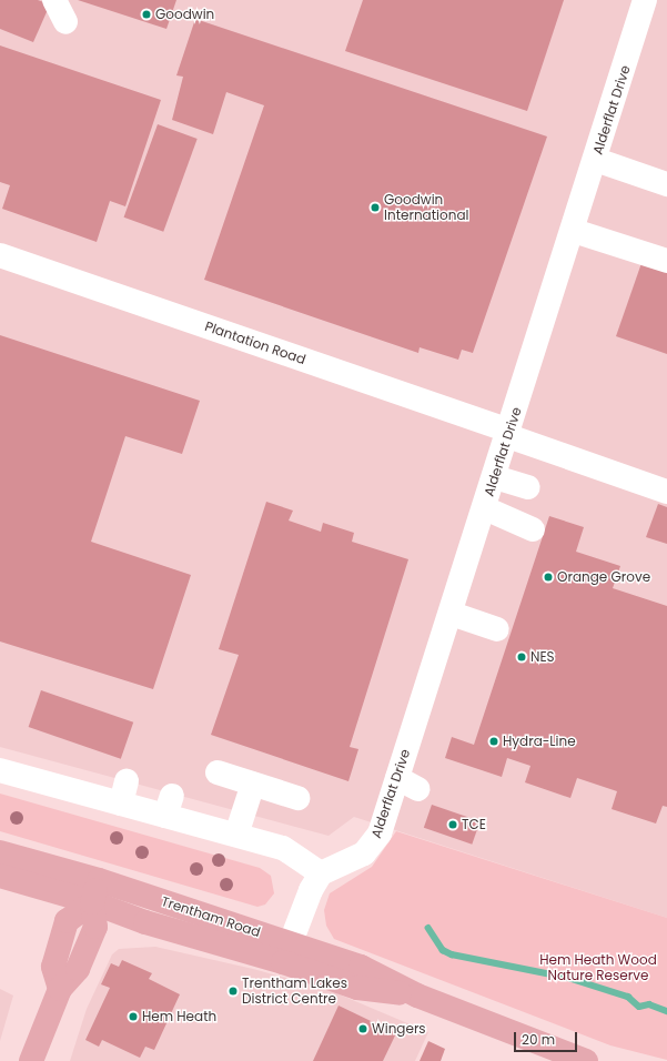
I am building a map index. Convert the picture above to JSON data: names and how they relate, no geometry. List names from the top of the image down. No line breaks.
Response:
{"streets":{"main road":["Trentham Road"],"street":["Alderflat Drive","Plantation Road"]},"crossings":[["Alderflat Drive","Plantation Road"]],"parks":["Hem Heath Wood Nature Reserve"],"places":["Goodwin","Goodwin International","Orange Grove","NES","Hydra-Line","TCE","Trentham Lakes District Centre","Hem Heath","Wingers"],"scale_bar":"20 m"}
